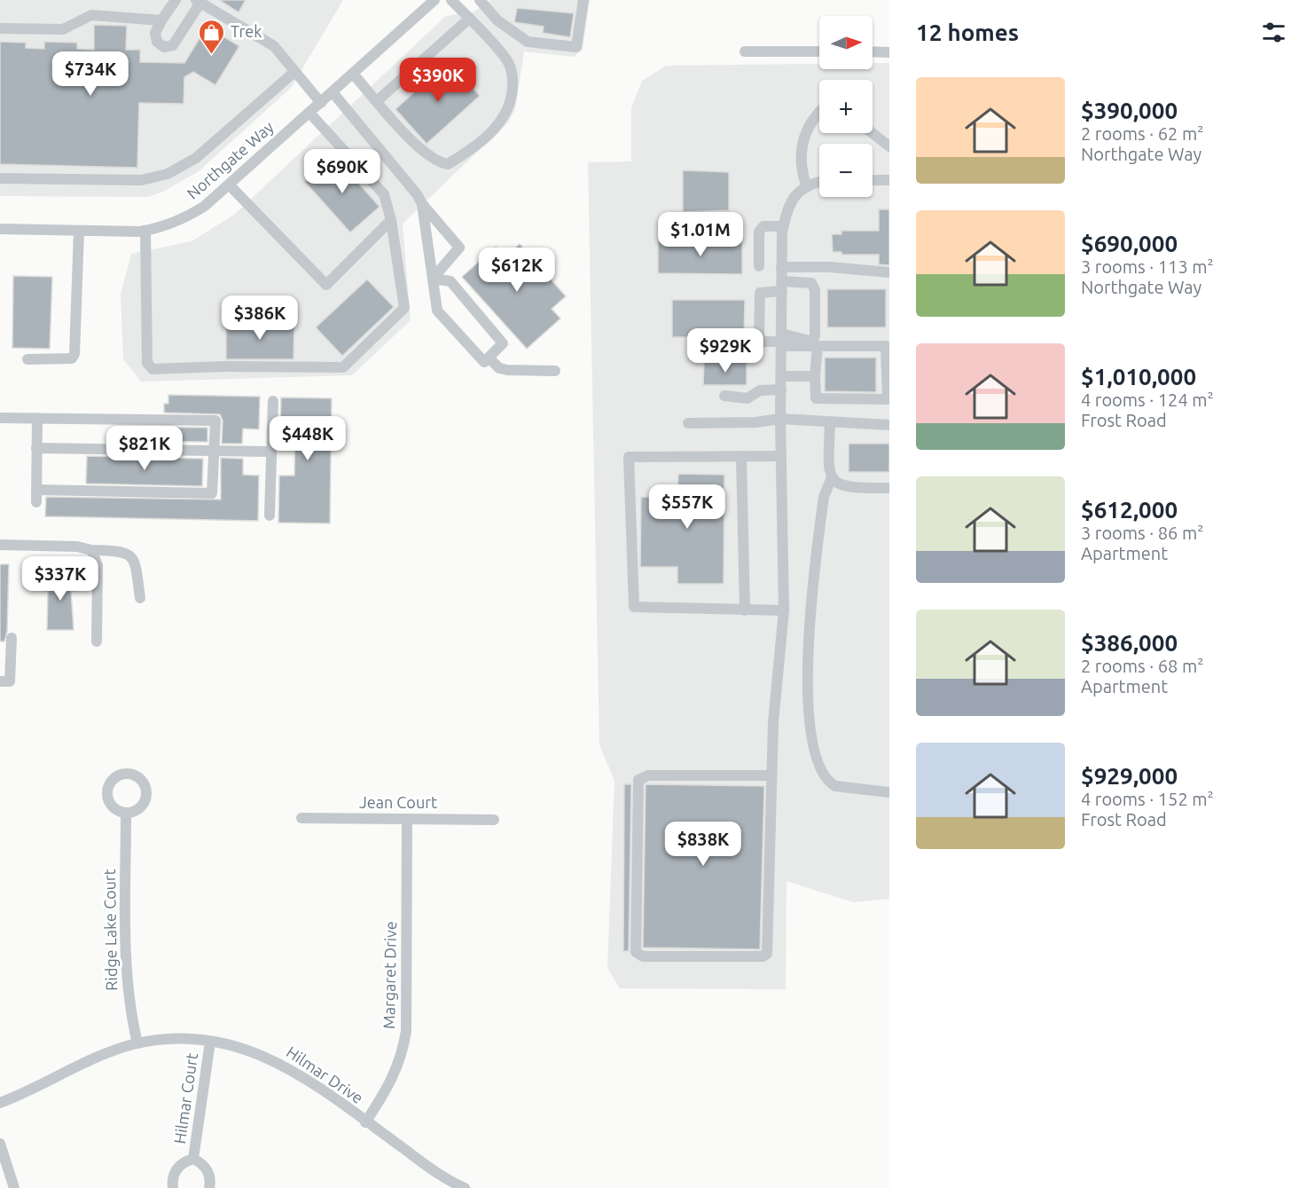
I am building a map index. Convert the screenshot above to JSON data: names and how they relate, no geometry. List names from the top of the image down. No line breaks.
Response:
{"streets":{"street":["Northgate Way","Jean Court","Ridge Lake Court","Margaret Drive","Hilmar Drive","Hilmar Court"]},"crossings":[["Jean Court","Margaret Drive"],["Ridge Lake Court","Hilmar Drive"],["Margaret Drive","Hilmar Drive"],["Hilmar Drive","Hilmar Court"]],"places":{"shop":["Trek"]},"north":"right","page":{"heading":"12 homes","map_buttons":["+","−"],"price":["$734K","$390K","$690K","$1.01M","$612K","$386K","$929K","$448K","$821K","$557K","$337K","$838K"],"list":[{"name":"$390,000","note":"2 rooms · 62 m² · Northgate Way"},{"name":"$690,000","note":"3 rooms · 113 m² · Northgate Way"},{"name":"$1,010,000","note":"4 rooms · 124 m² · Frost Road"},{"name":"$612,000","note":"3 rooms · 86 m² · Apartment"},{"name":"$386,000","note":"2 rooms · 68 m² · Apartment"},{"name":"$929,000","note":"4 rooms · 152 m² · Frost Road"}]}}
